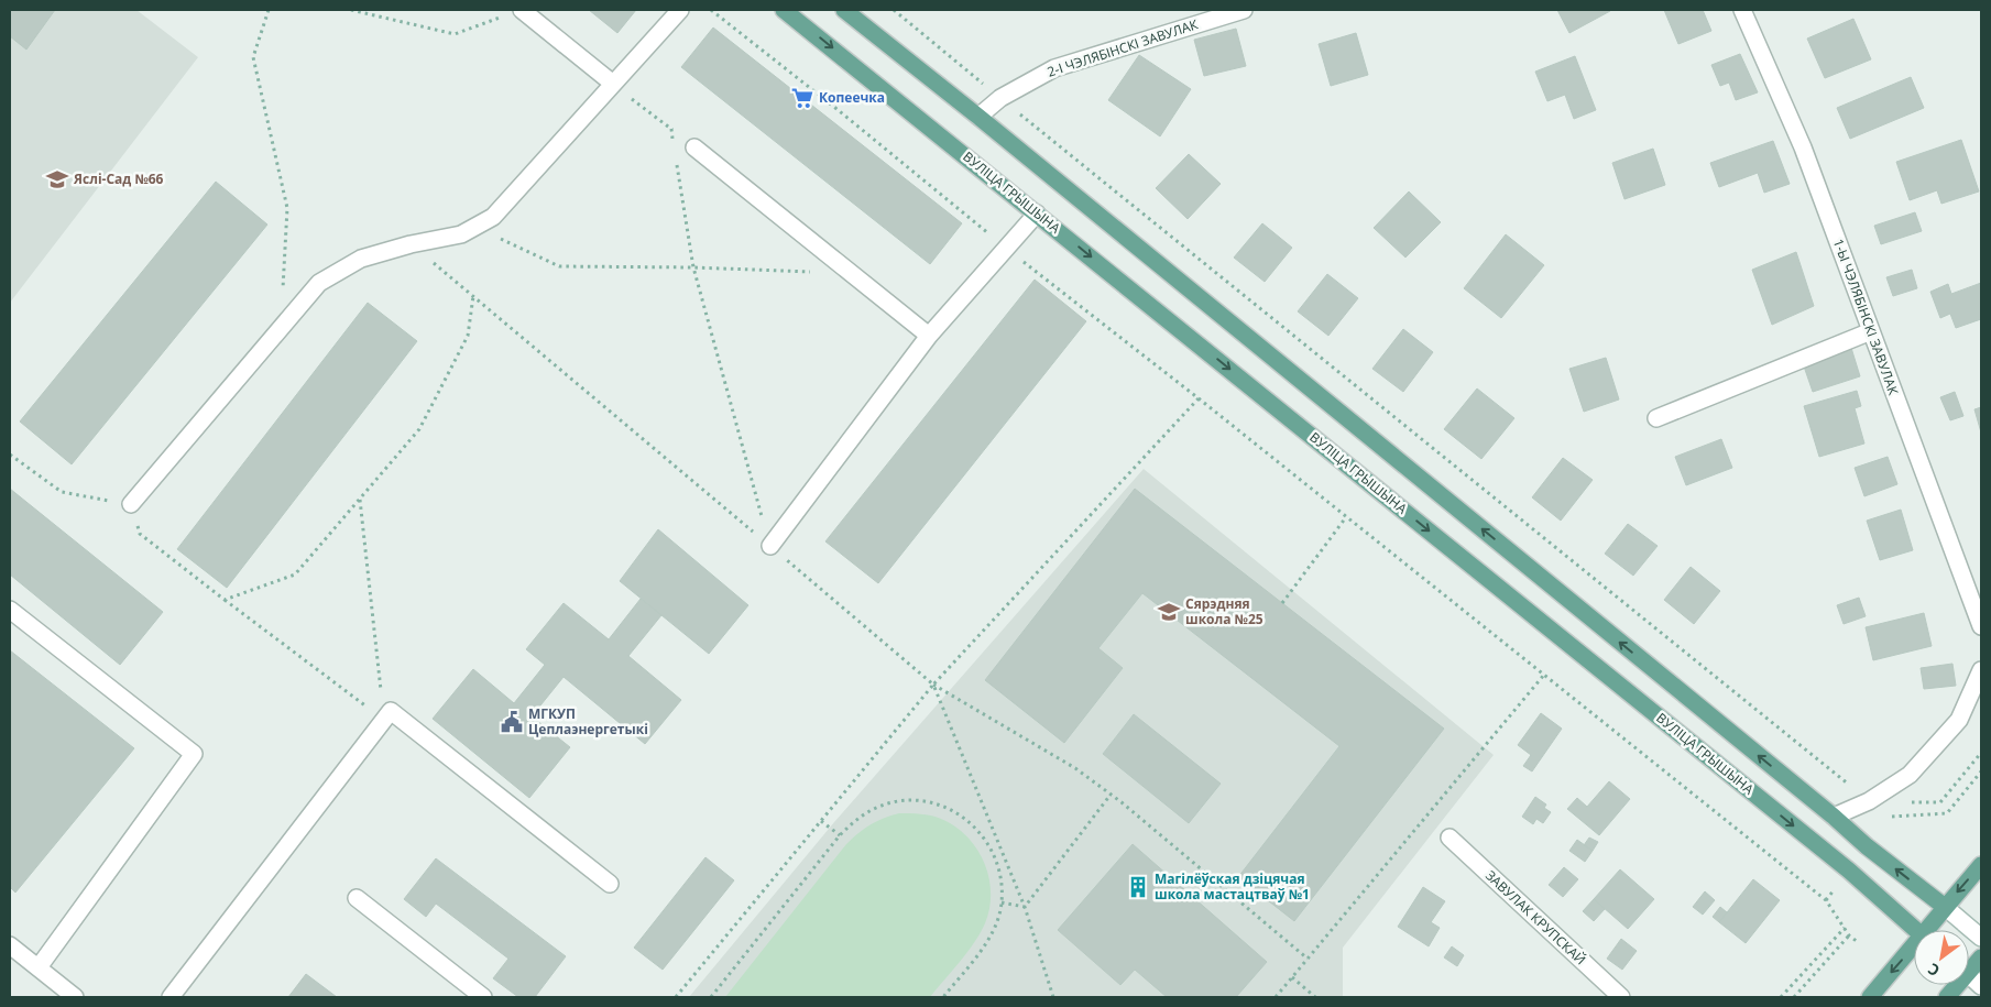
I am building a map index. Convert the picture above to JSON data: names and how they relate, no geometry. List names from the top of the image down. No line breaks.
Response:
{"streets":{"main road":["ВУЛІЦА ГРЫШЫНА"],"street":["2-І ЧЭЛЯБІНСКІ ЗАВУЛАК","1-Ы ЧЭЛЯБІНСКІ ЗАВУЛАК","ЗАВУЛАК КРУПСКАЙ"]},"places":{"supermarket":["Копеечка"],"school or university":["Яслі-Сад №66","Сярэдняя школа №25"],"public building":["МГКУП Цеплаэнергетыкі"],"building":["Магілёўская дзіцячая школа мастацтваў №1"]},"north":"bottom left"}
